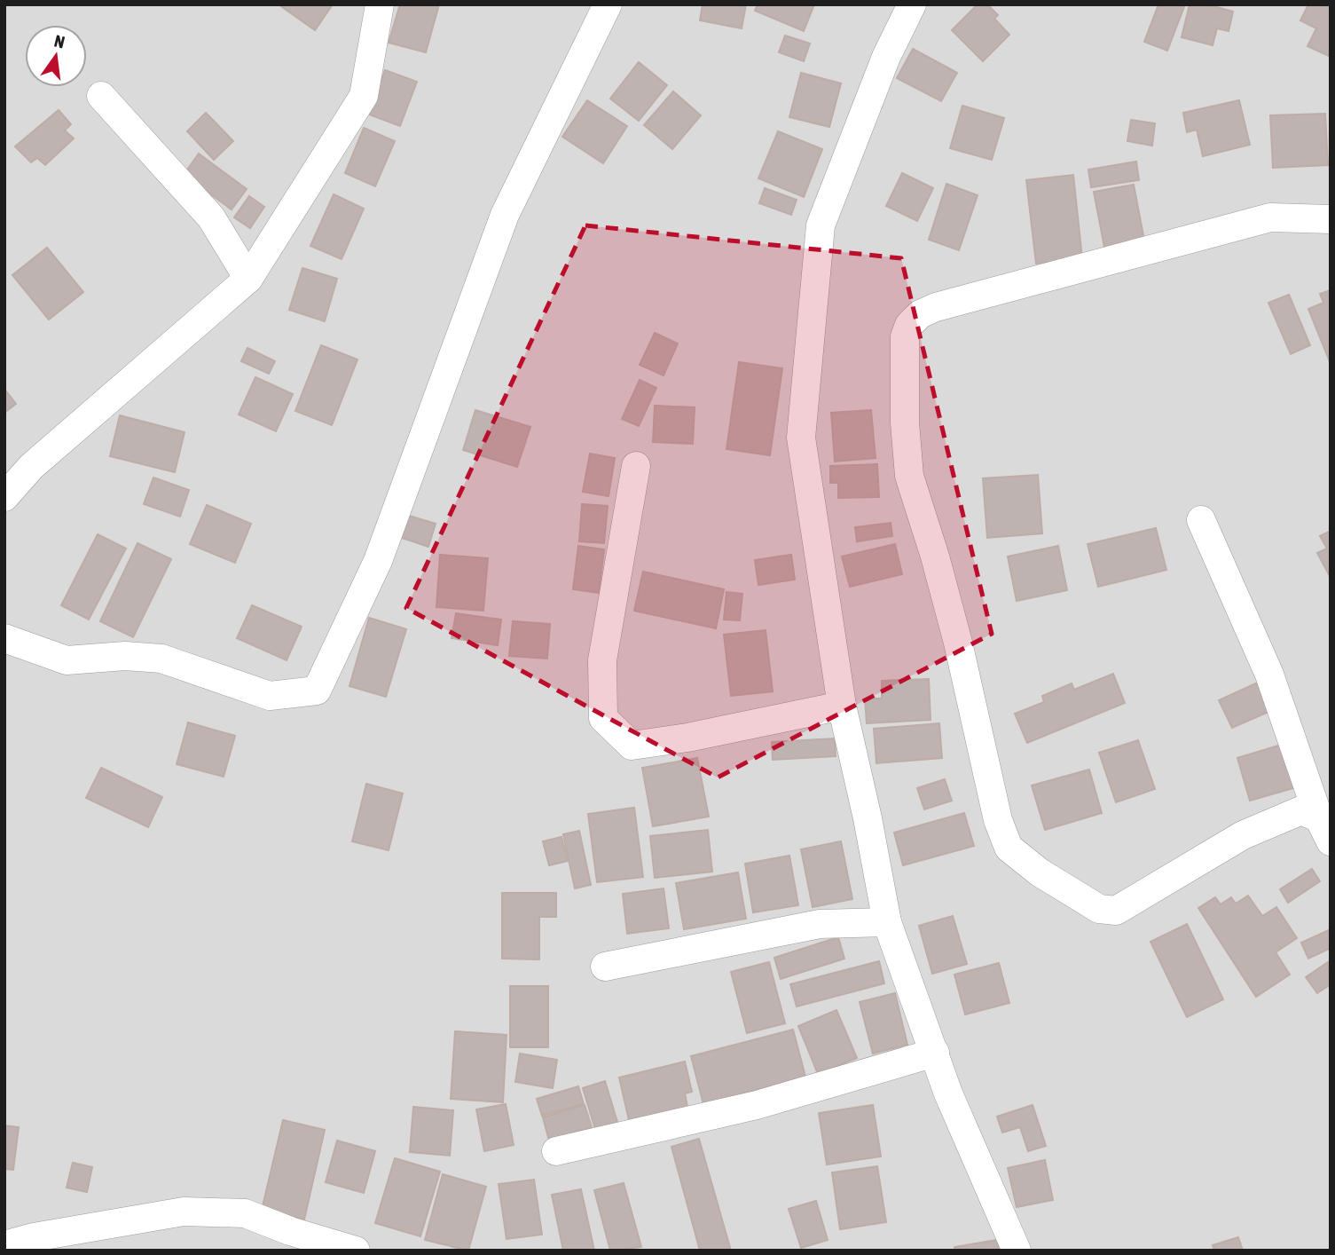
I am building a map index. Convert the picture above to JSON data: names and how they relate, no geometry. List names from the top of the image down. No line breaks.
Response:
{"north":"top"}
